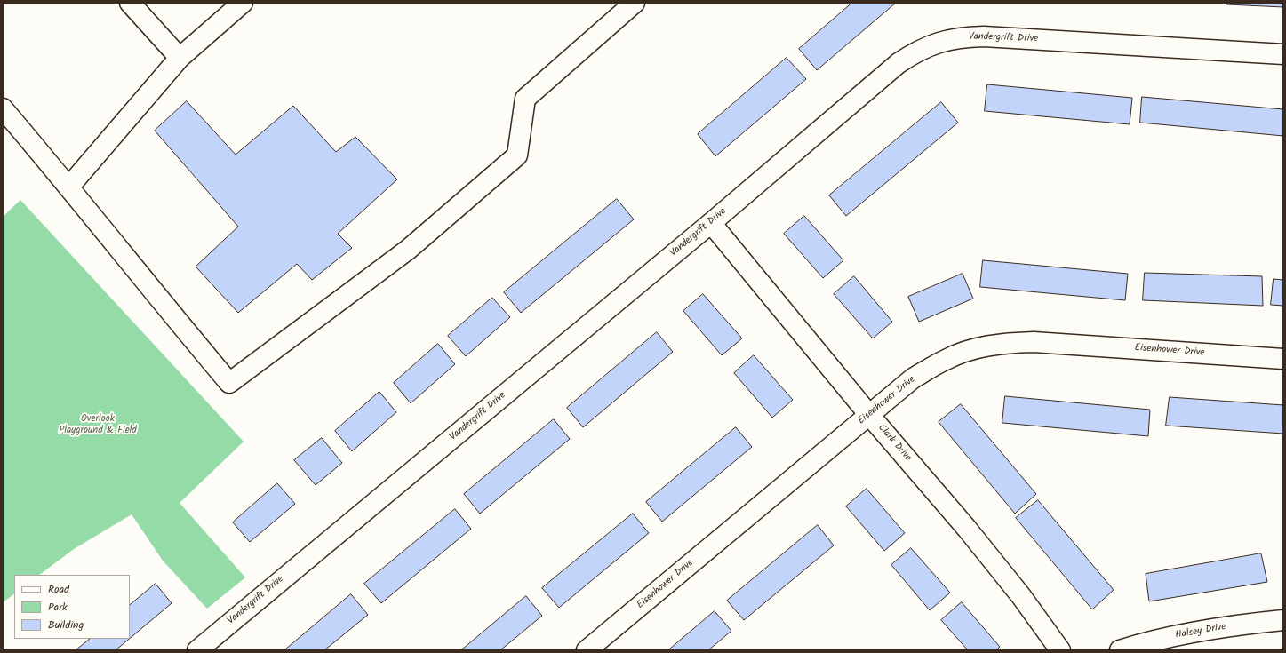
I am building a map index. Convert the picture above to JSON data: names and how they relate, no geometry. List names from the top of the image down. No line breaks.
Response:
{"streets":{"street":["Vandergrift Drive","Eisenhower Drive","Clark Drive","Halsey Drive"]},"crossings":[["Vandergrift Drive","Clark Drive"],["Eisenhower Drive","Clark Drive"]],"parks":["Overlook Playground & Field"],"legend":["Road","Park","Building"]}
